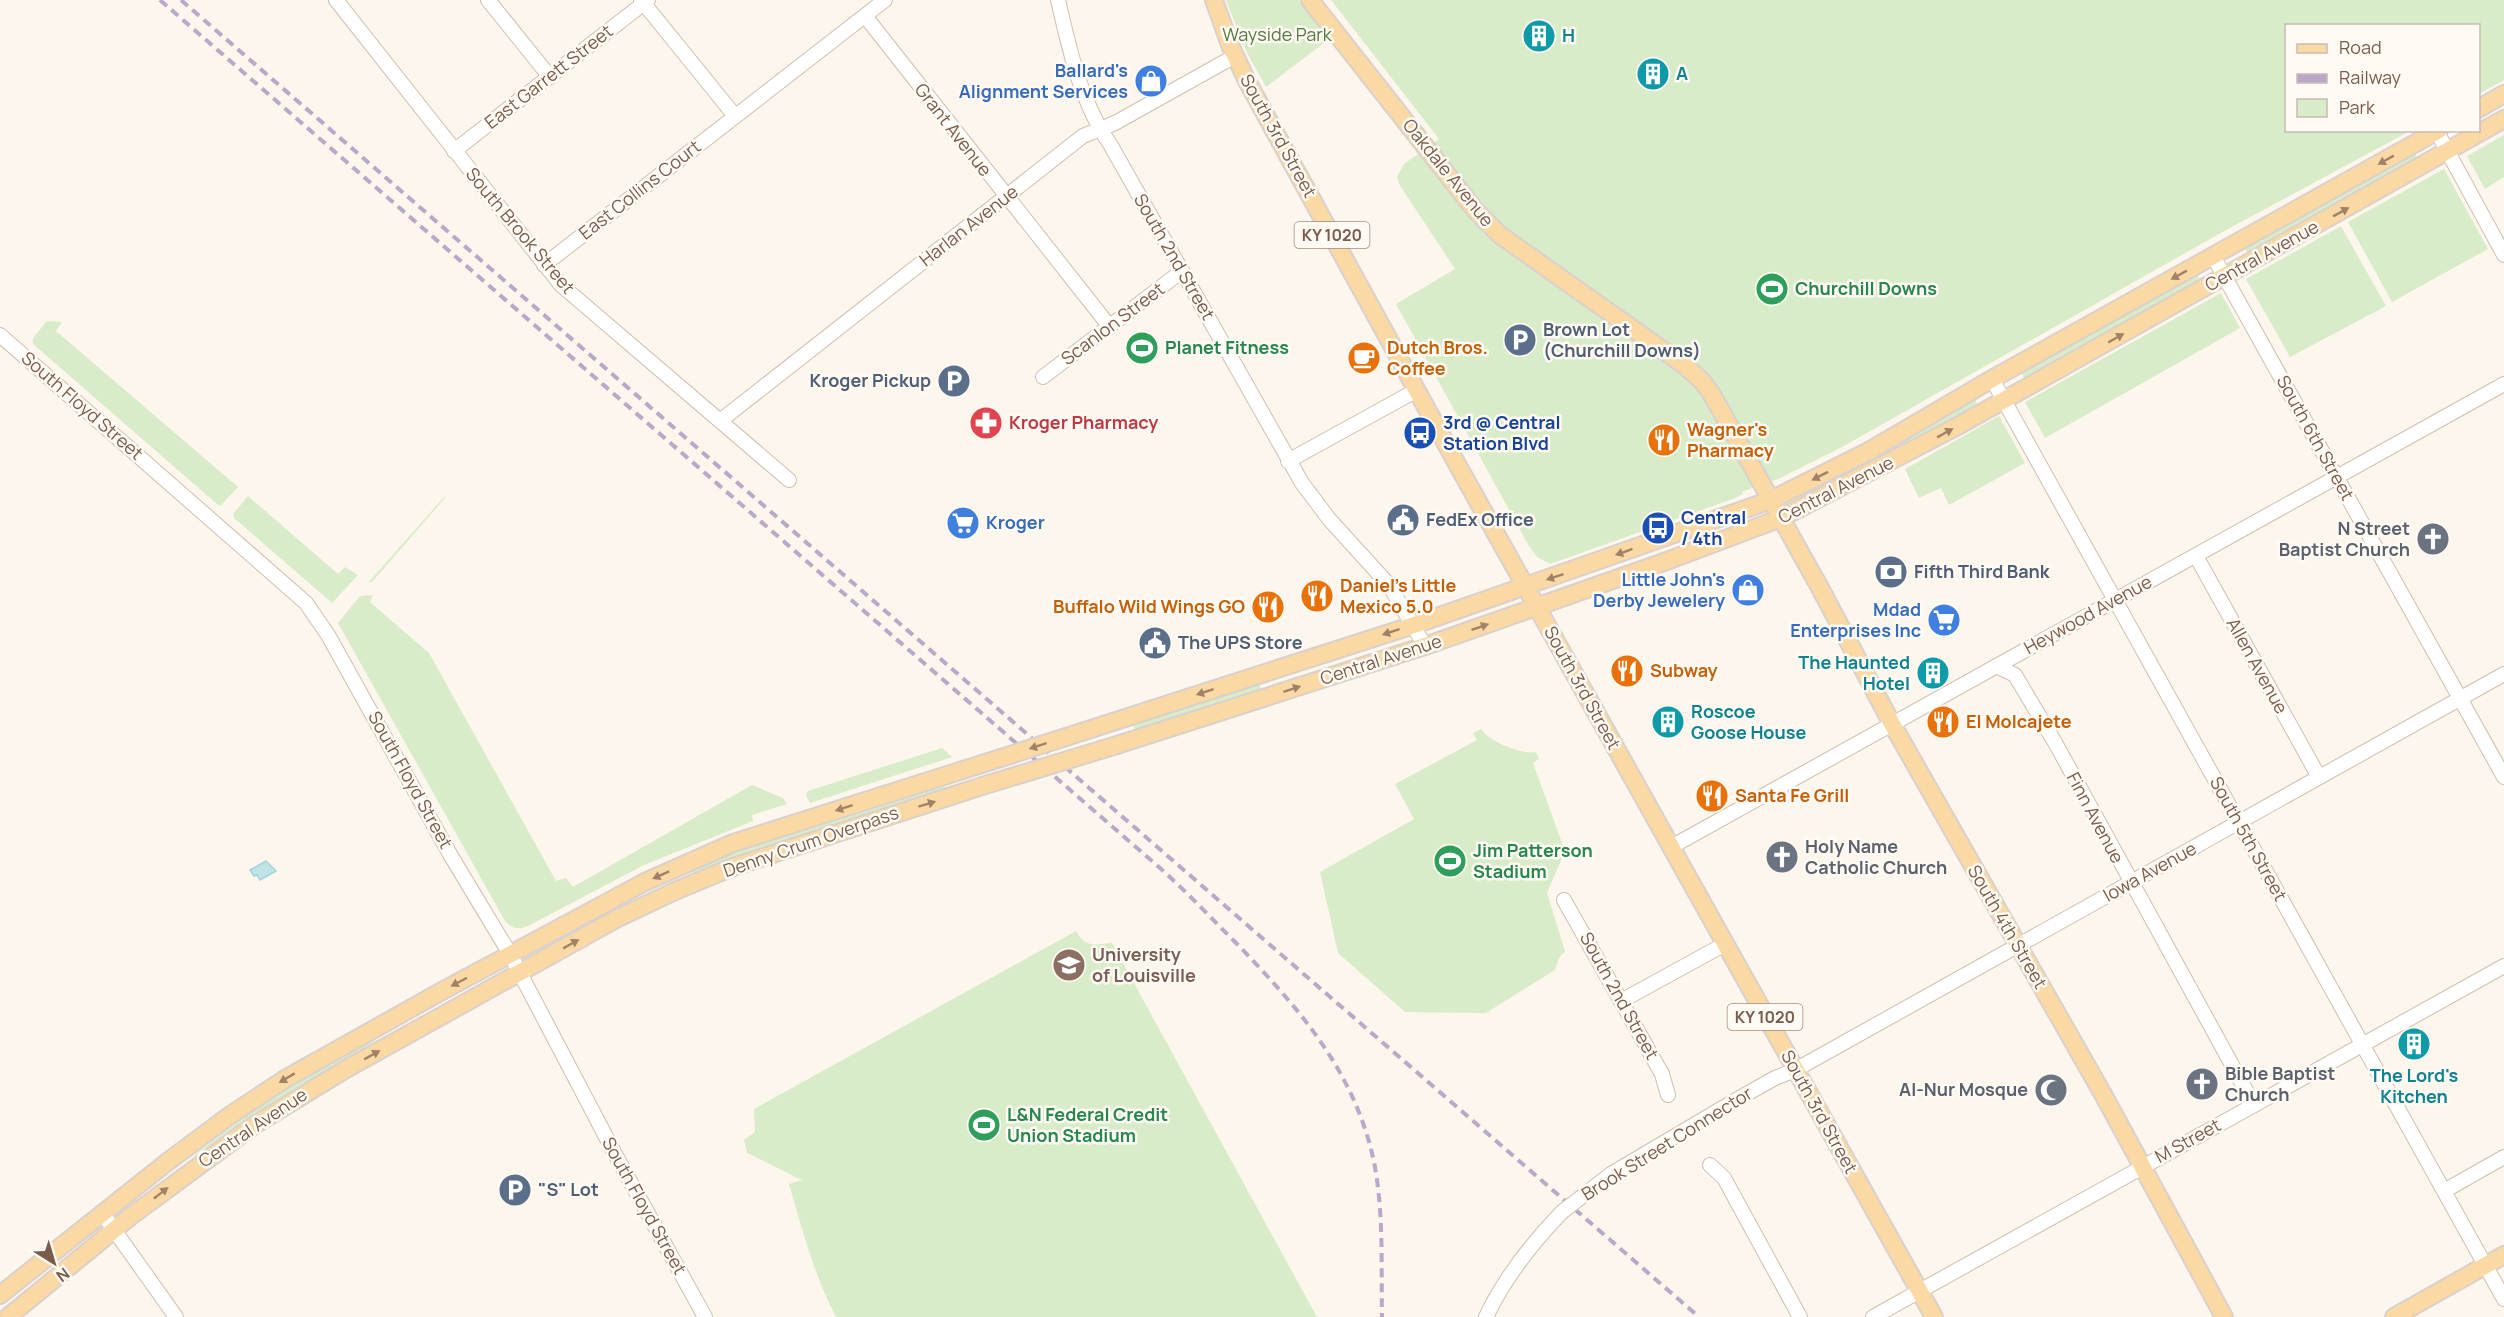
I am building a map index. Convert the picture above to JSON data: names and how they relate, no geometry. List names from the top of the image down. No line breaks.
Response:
{"streets":{"main road":["South 3rd Street","Oakdale Avenue","KY 1020","Central Avenue","Denny Crum Overpass","South 4th Street"],"street":["East Garrett Street","Grant Avenue","East Collins Court","Harlan Avenue","South Brook Street","South 2nd Street","Scanlon Street","South Floyd Street","South 6th Street","Heywood Avenue","Allen Avenue","Finn Avenue","South 5th Street","Iowa Avenue","M Street","Brook Street Connector"]},"crossings":[["East Garrett Street","South Brook Street"],["Grant Avenue","East Collins Court"],["Grant Avenue","Harlan Avenue"],["Grant Avenue","Scanlon Street"],["South 3rd Street","Harlan Avenue"],["South 3rd Street","KY 1020"],["South 3rd Street","Central Avenue"],["South 3rd Street","Heywood Avenue"],["South 3rd Street","Iowa Avenue"],["South 3rd Street","M Street"],["South 3rd Street","Brook Street Connector"],["Oakdale Avenue","South 4th Street"],["East Collins Court","South Brook Street"],["Harlan Avenue","South Brook Street"],["Harlan Avenue","KY 1020"],["Harlan Avenue","South 2nd Street"],["Central Avenue","South 2nd Street"],["Central Avenue","South Floyd Street"],["Central Avenue","South 6th Street"],["Central Avenue","South 5th Street"],["Central Avenue","Denny Crum Overpass"],["Central Avenue","South 4th Street"],["South 2nd Street","Scanlon Street"],["South Floyd Street","Denny Crum Overpass"],["South 6th Street","Heywood Avenue"],["South 6th Street","Iowa Avenue"],["Heywood Avenue","Allen Avenue"],["Heywood Avenue","Finn Avenue"],["Heywood Avenue","South 5th Street"],["Heywood Avenue","South 4th Street"],["Allen Avenue","Iowa Avenue"],["Finn Avenue","Iowa Avenue"],["Finn Avenue","M Street"],["South 5th Street","Iowa Avenue"],["South 5th Street","M Street"],["Iowa Avenue","South 4th Street"],["Iowa Avenue","Brook Street Connector"],["South 4th Street","M Street"]],"parks":["Wayside Park"],"places":{"building":["H","A","The Haunted Hotel","Roscoe Goose House","The Lord's Kitchen"],"shop":["Ballard's Alignment Services","Little John's Derby Jewelery"],"sports":["Churchill Downs","Planet Fitness","Jim Patterson Stadium","L&N Federal Credit Union Stadium"],"parking":["Brown Lot (Churchill Downs)","Kroger Pickup","\"S\" Lot"],"cafe":["Dutch Bros. Coffee"],"pharmacy":["Kroger Pharmacy"],"bus stop":["3rd @ Central Station Blvd","Central / 4th"],"restaurant":["Wagner's Pharmacy","Daniel’s Little Mexico 5.0","Buffalo Wild Wings GO","Subway","El Molcajete","Santa Fe Grill"],"public building":["FedEx Office","The UPS Store"],"supermarket":["Kroger","Mdad Enterprises Inc"],"church":["N Street Baptist Church","Holy Name Catholic Church","Bible Baptist Church"],"bank":["Fifth Third Bank"],"school or university":["University of Louisville"],"mosque":["Al-Nur Mosque"]},"legend":["Road","Railway","Park"],"north":"bottom right"}
